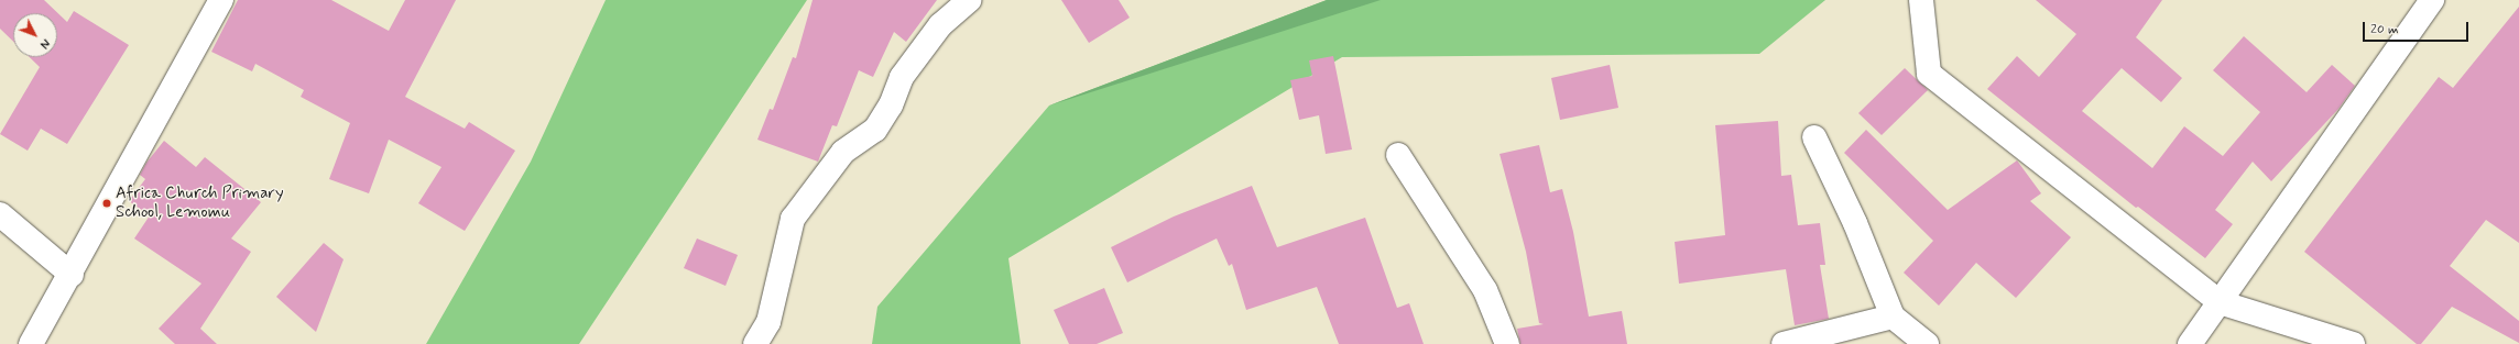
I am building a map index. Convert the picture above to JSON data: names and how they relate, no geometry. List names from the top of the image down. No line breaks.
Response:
{"places":["Africa Church Primary School, Lemomu"],"scale_bar":"20 m","north":"bottom right"}
